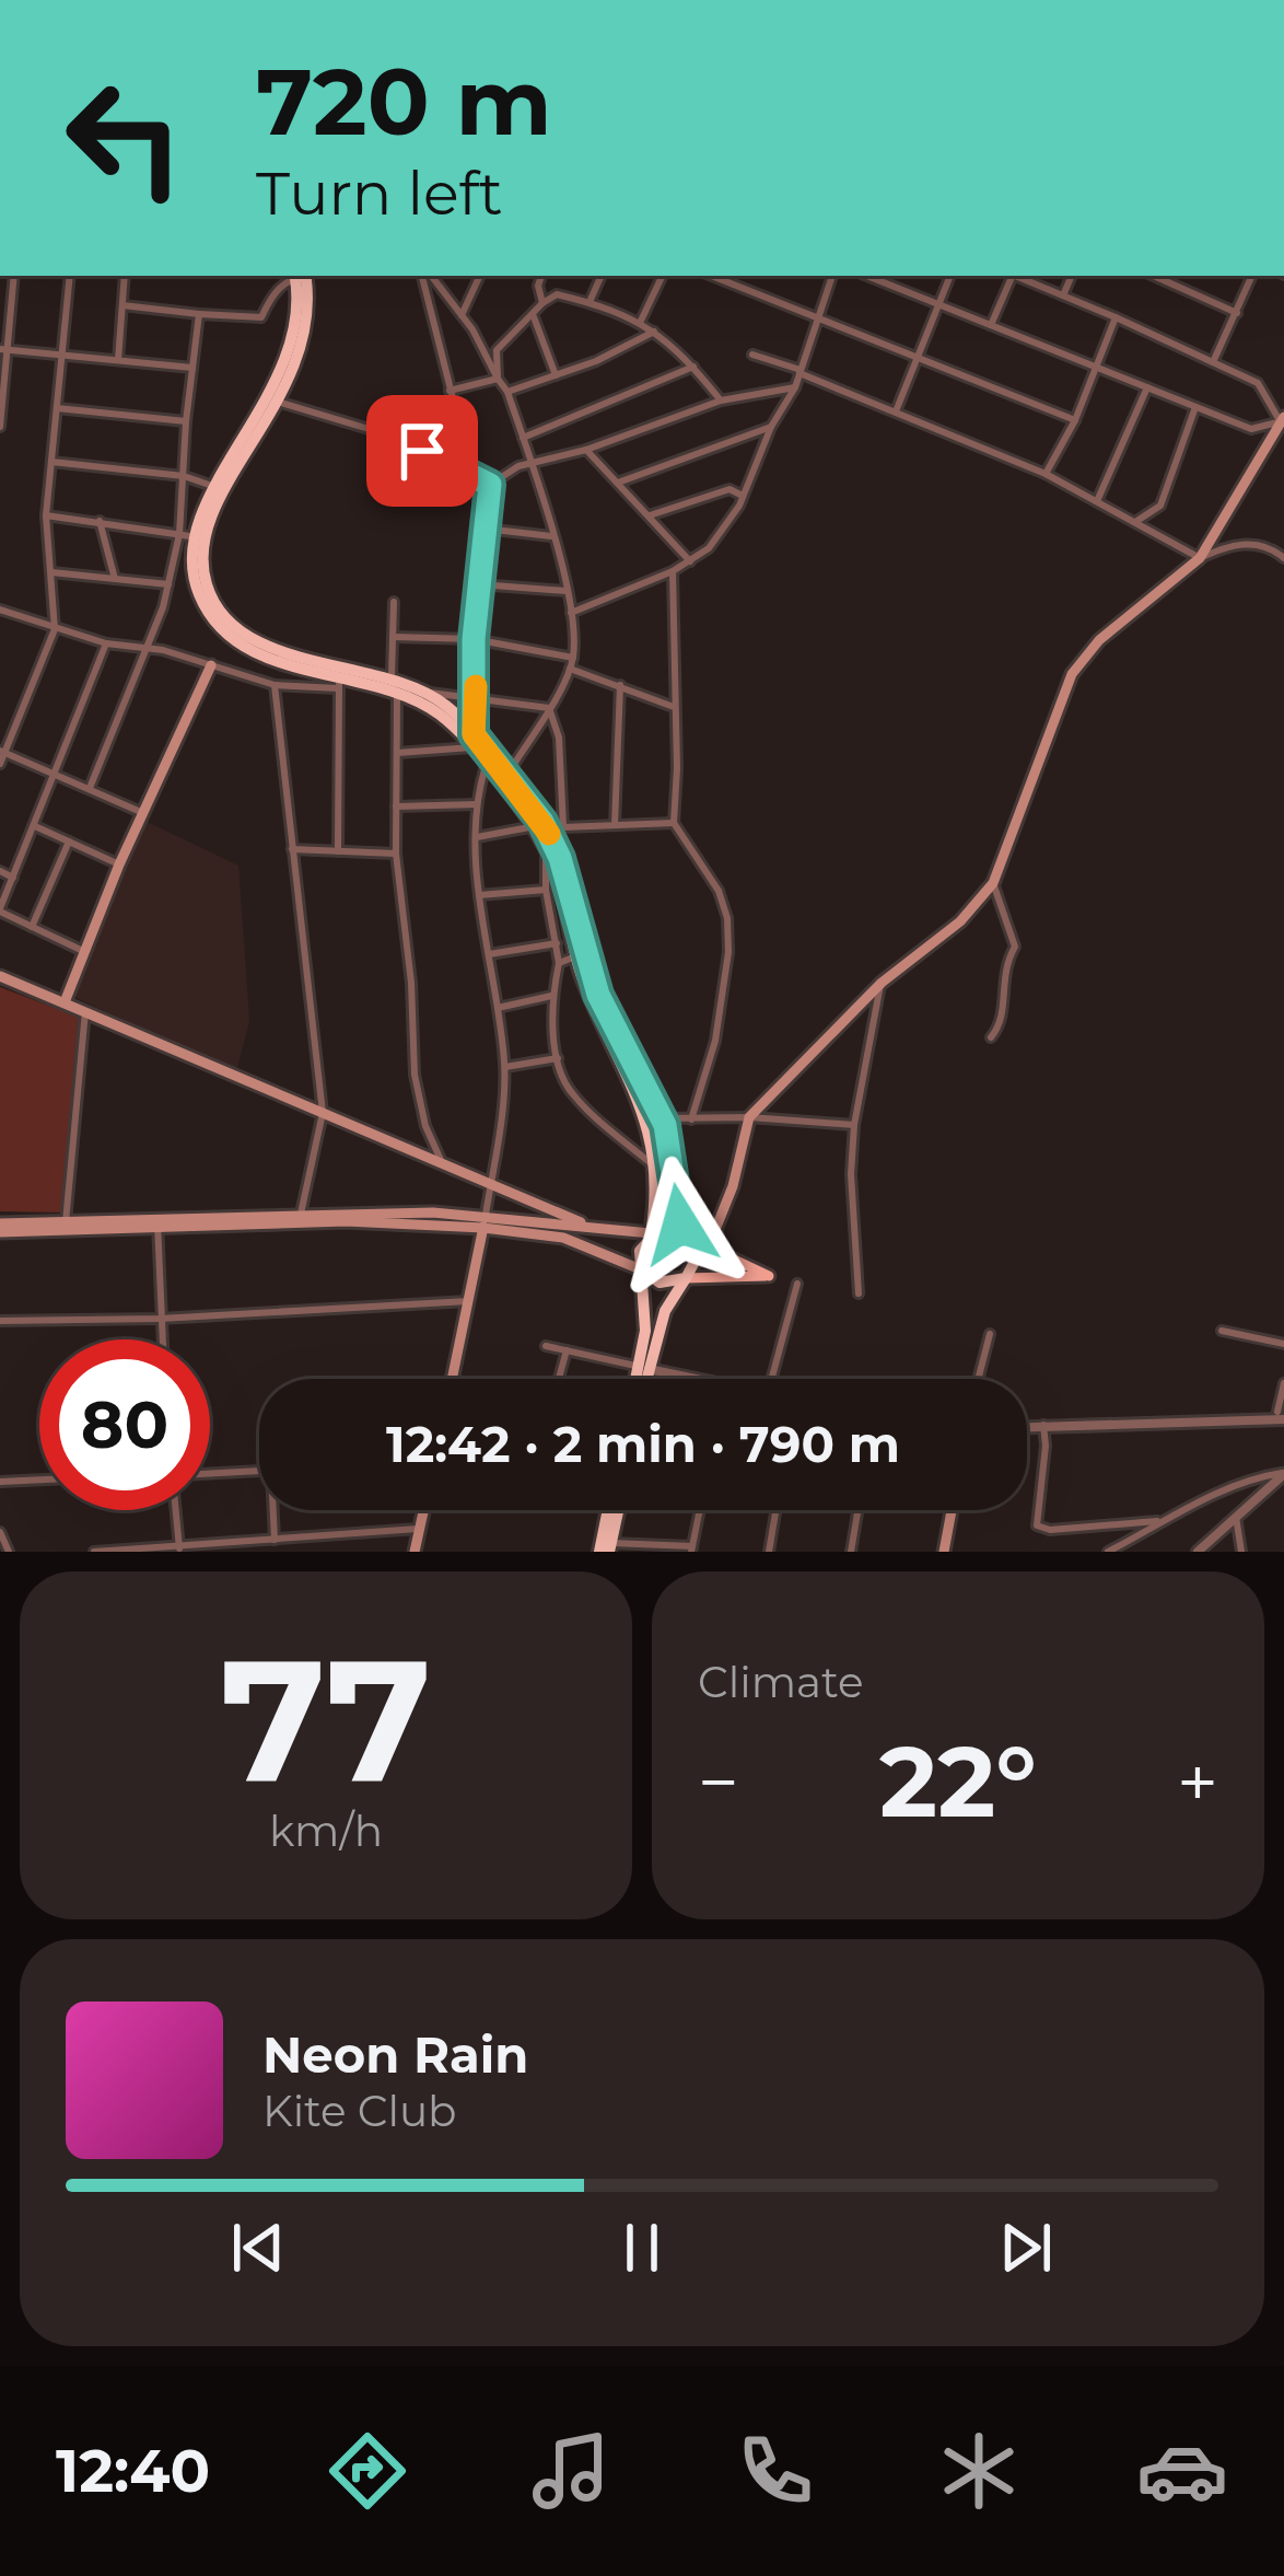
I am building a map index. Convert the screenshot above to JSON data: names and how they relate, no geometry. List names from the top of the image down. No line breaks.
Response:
{"page":{"turn":["720 m","Turn left"],"limit":"80","trip":"12:42 · 2 min · 790 m","tile":[["77","km/h"],"Climate"],"heat":["−","22°","+"],"song":["Neon Rain","Kite Club"],"tabs":"12:40"}}
